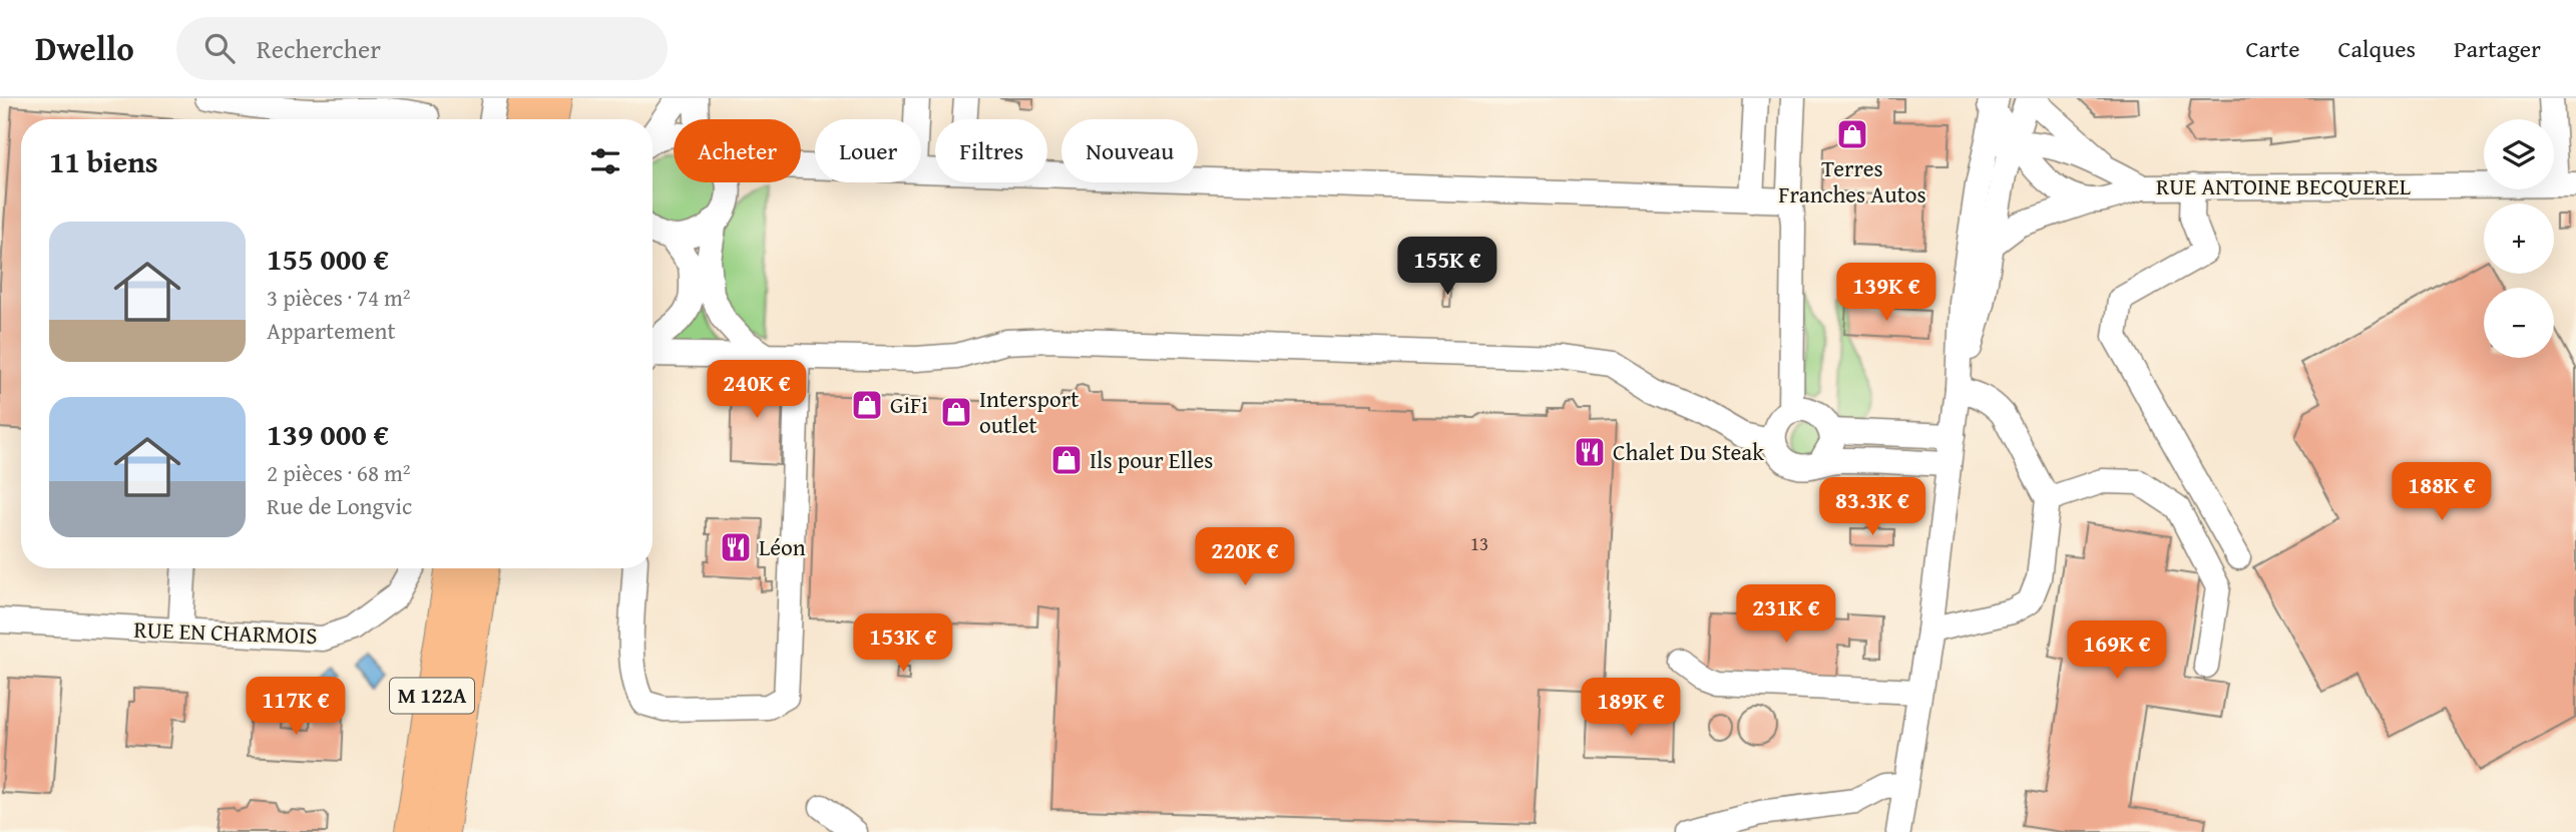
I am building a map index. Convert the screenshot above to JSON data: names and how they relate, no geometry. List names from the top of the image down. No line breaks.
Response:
{"streets":{"main road":["M 122A"],"street":["RUE ANTOINE BECQUEREL","RUE EN CHARMOIS"]},"places":{"shop":["Terres Franches Autos","GiFi","Intersport outlet","Ils pour Elles"],"restaurant":["Chalet Du Steak","Léon"]},"house_numbers":["13"],"page":{"header":"Dwello","search":"Rechercher","nav":["Carte","Calques","Partager"],"map_buttons":["+","−"],"chip":["Acheter","Louer","Filtres","Nouveau"],"heading":"11 biens","list":[{"name":"155 000 €","note":"3 pièces · 74 m² · Appartement"},{"name":"139 000 €","note":"2 pièces · 68 m² · Rue de Longvic"}],"price":["155K €","139K €","240K €","188K €","83.3K €","220K €","231K €","153K €","169K €","117K €","189K €"]}}
